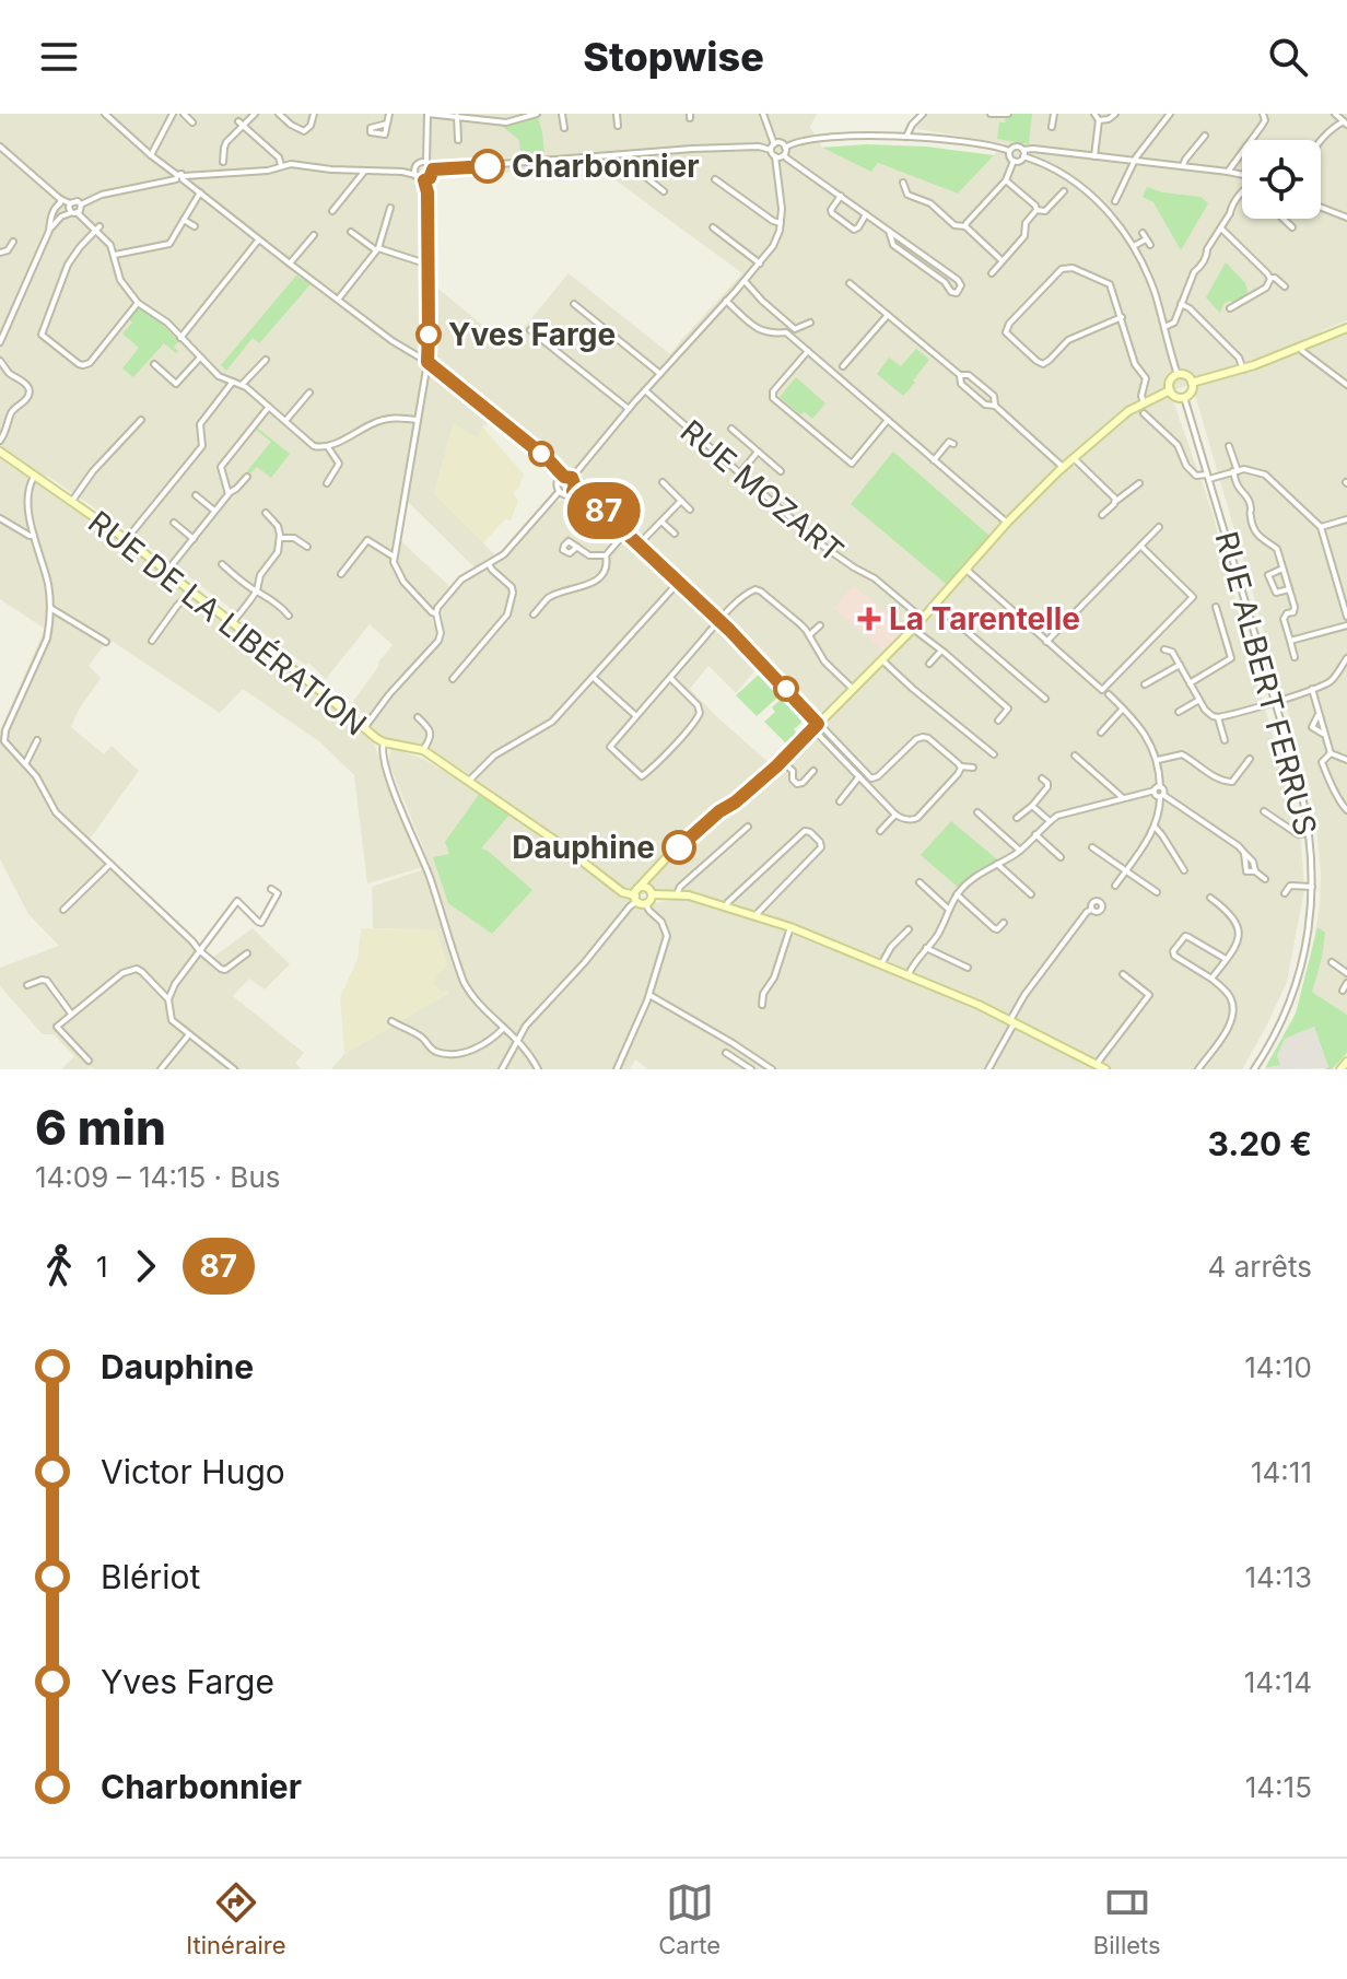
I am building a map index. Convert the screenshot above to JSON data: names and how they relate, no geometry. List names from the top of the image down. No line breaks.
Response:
{"streets":{"main road":["RUE DE LA LIBÉRATION"],"street":["RUE MOZART","RUE ALBERT FERRUS"]},"places":{"other":["Charbonnier","Yves Farge","Dauphine"],"health":["La Tarentelle"]},"lines":["bus line 87"],"page":{"header":"Stopwise","on_map":"87","heading":["6 min","14:09 – 14:15 · Bus","3.20 €"],"legs":["1","87","4 arrêts"],"list":[{"name":"Dauphine","value":"14:10"},{"name":"Victor Hugo","value":"14:11"},{"name":"Blériot","value":"14:13"},{"name":"Yves Farge","value":"14:14"},{"name":"Charbonnier","value":"14:15"}],"tabs":["Itinéraire","Carte","Billets"]}}
